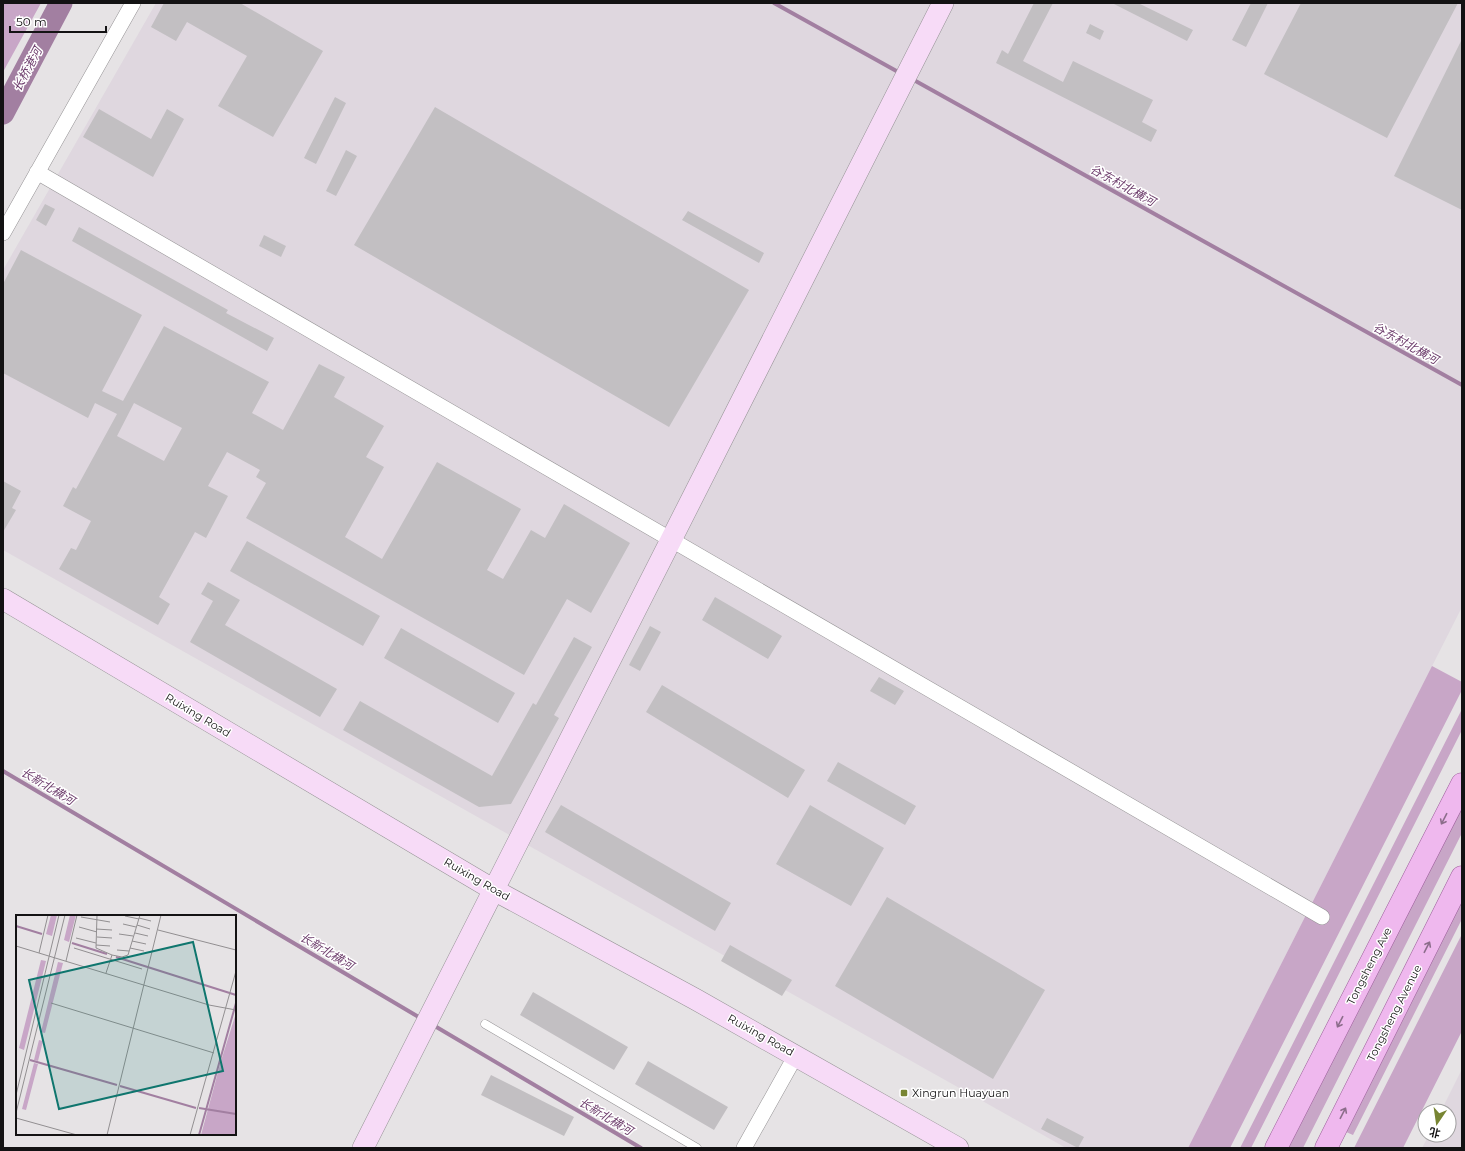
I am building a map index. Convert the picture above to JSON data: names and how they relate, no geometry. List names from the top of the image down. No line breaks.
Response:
{"streets":{"main road":["Tongsheng Ave","Tongsheng Avenue"],"street":["Ruixing Road"]},"one_way":["Tongsheng Ave","Tongsheng Avenue"],"water":["长桥港河","谷东村北横河","长新北横河"],"places":{"transit":["Xingrun Huayuan"]},"scale_bar":"50 m","north":"bottom"}
